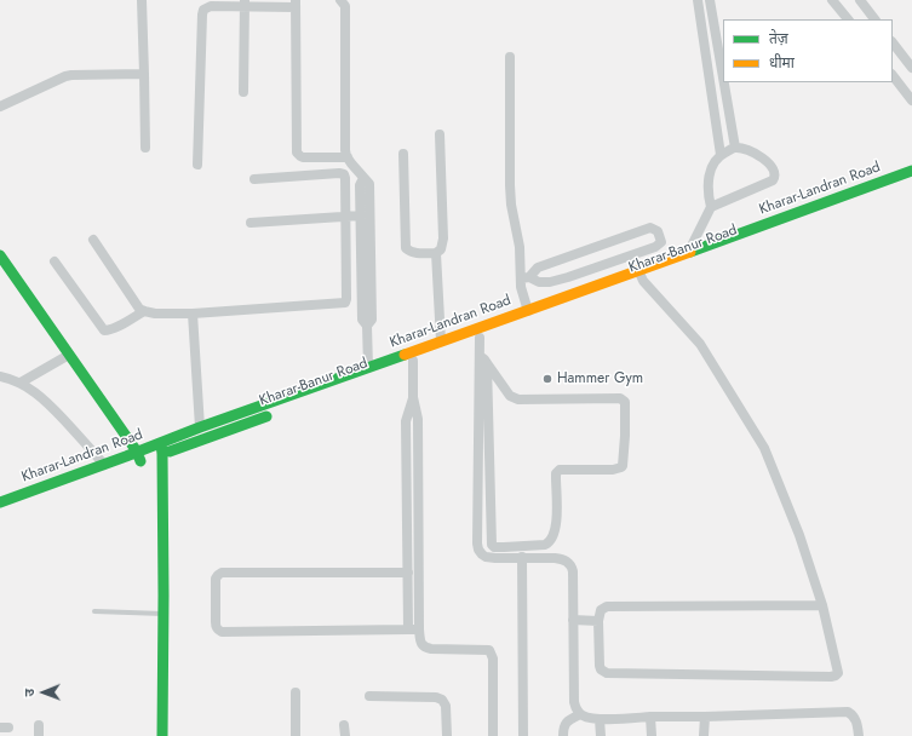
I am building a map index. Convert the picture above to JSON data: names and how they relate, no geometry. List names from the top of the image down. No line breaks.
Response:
{"streets":{"main road":["Kharar-Landran Road","Kharar-Banur Road"]},"crossings":[["Kharar-Landran Road","Kharar-Banur Road"]],"places":["Hammer Gym"],"legend":["तेज़","धीमा"],"north":"left"}
